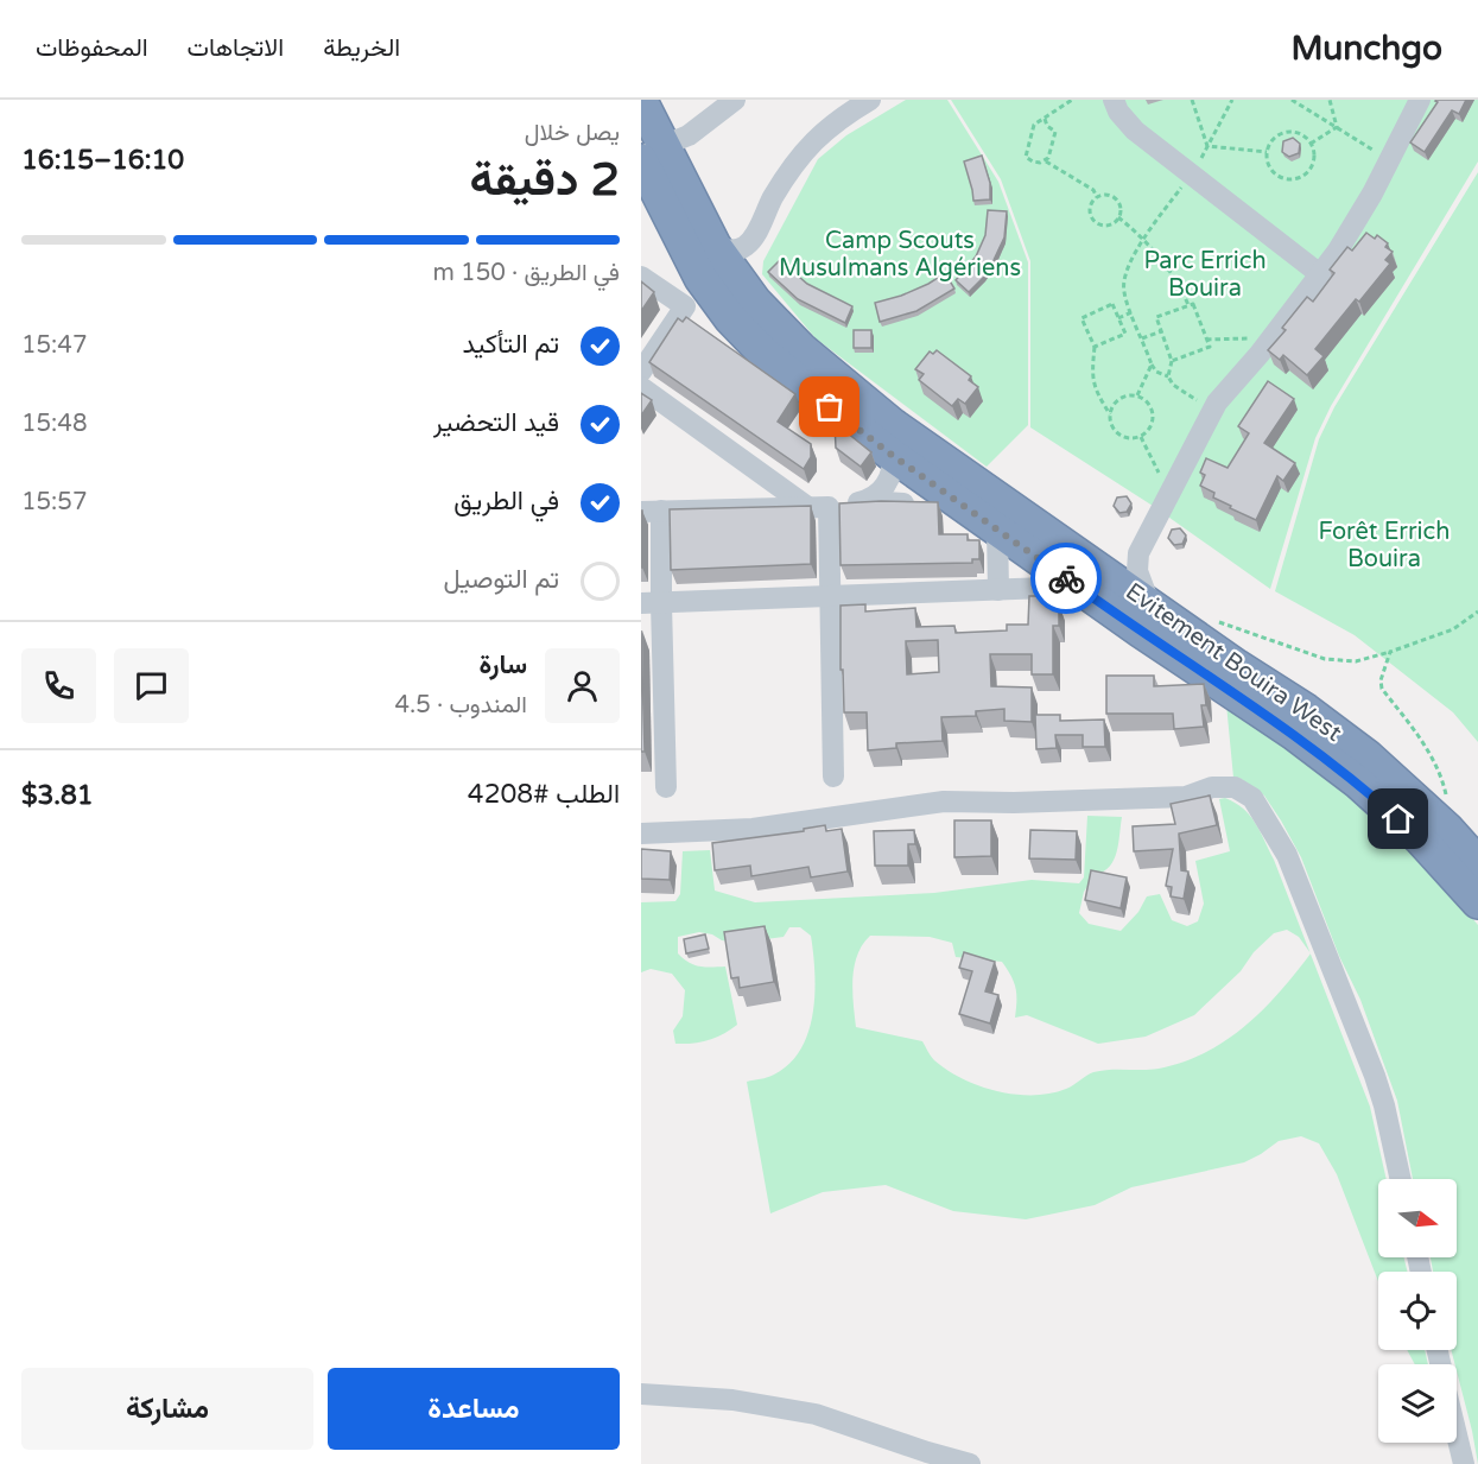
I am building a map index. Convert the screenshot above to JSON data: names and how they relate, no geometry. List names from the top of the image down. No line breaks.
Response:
{"streets":{"highway":["Evitement Bouira West"]},"parks":["Camp Scouts Musulmans Algériens","Parc Errich Bouira","Forêt Errich Bouira"],"north":"right","page":{"header":"Munchgo","nav":["الخريطة","الاتجاهات","المحفوظات"],"heading":["2 دقيقة","يصل خلال","16:10–16:15"],"panel":["سارة","المندوب · 4.5","الطلب #4208","$3.81"],"bar":"في الطريق · 150 m","list":[["تم التأكيد","15:47"],["قيد التحضير","15:48"],["في الطريق","15:57"],"تم التوصيل"],"buttons":["مساعدة","مشاركة"]}}
